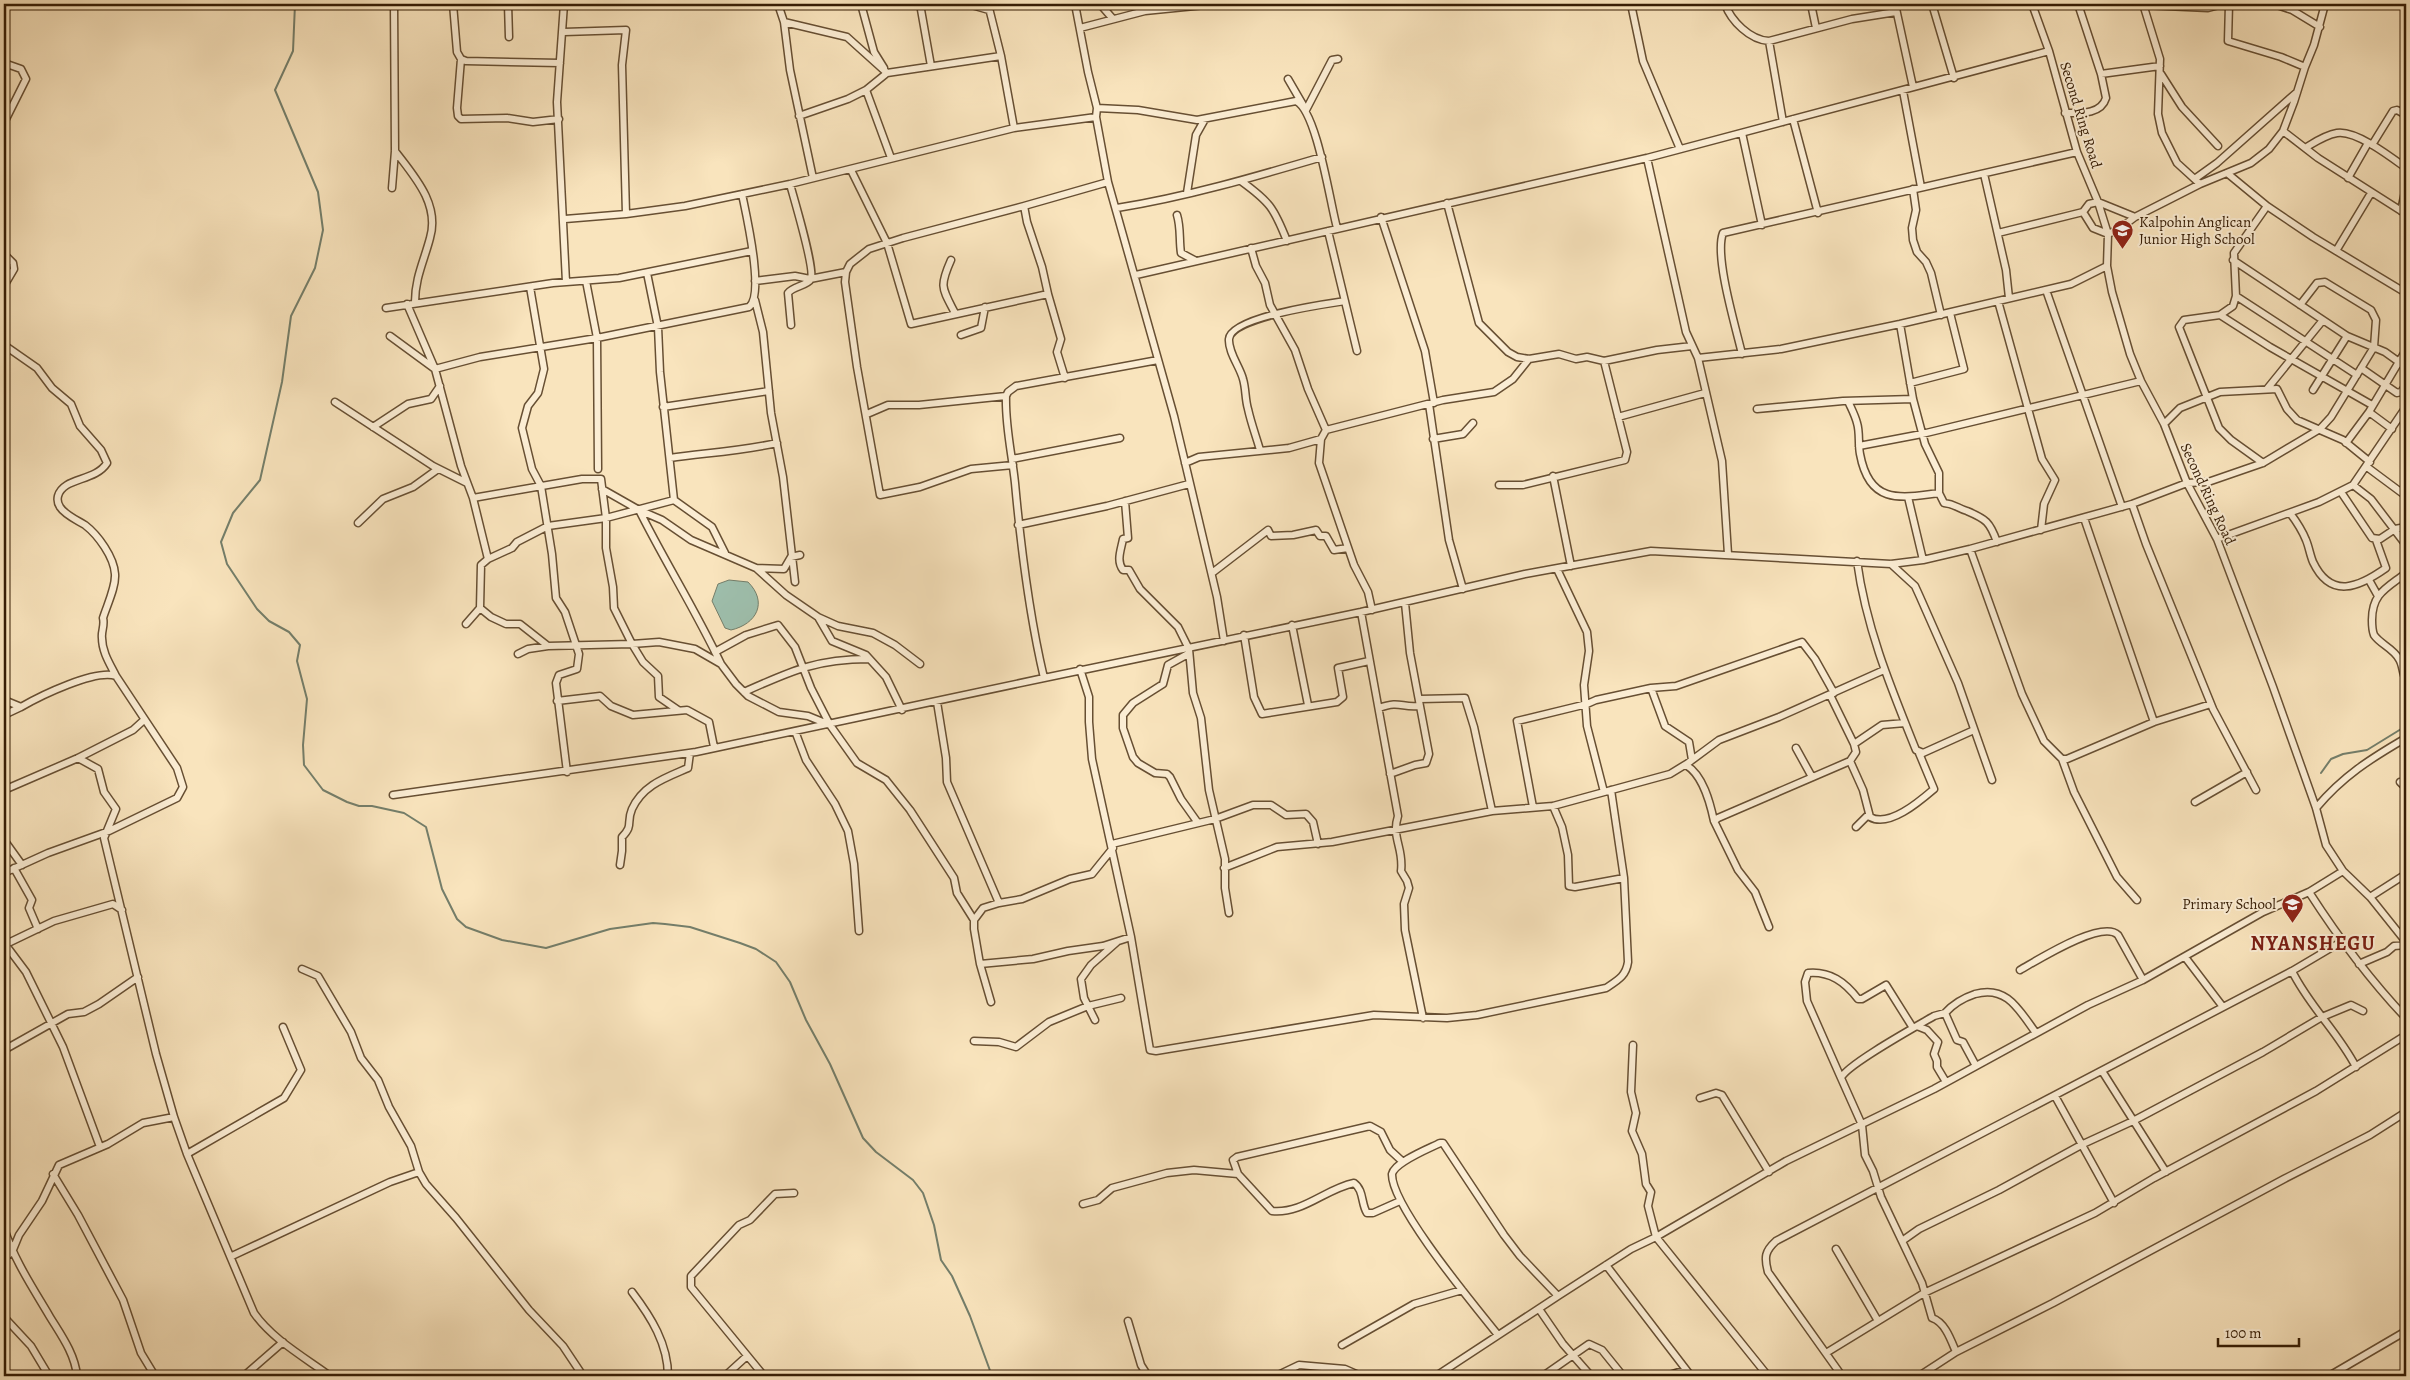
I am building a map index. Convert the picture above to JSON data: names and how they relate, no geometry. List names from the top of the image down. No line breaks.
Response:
{"streets":{"street":["Second Ring Road"]},"districts":["NYANSHEGU"],"places":{"school or university":["Kalpohin Anglican Junior High School","Primary School"]},"scale_bar":"100 m"}
